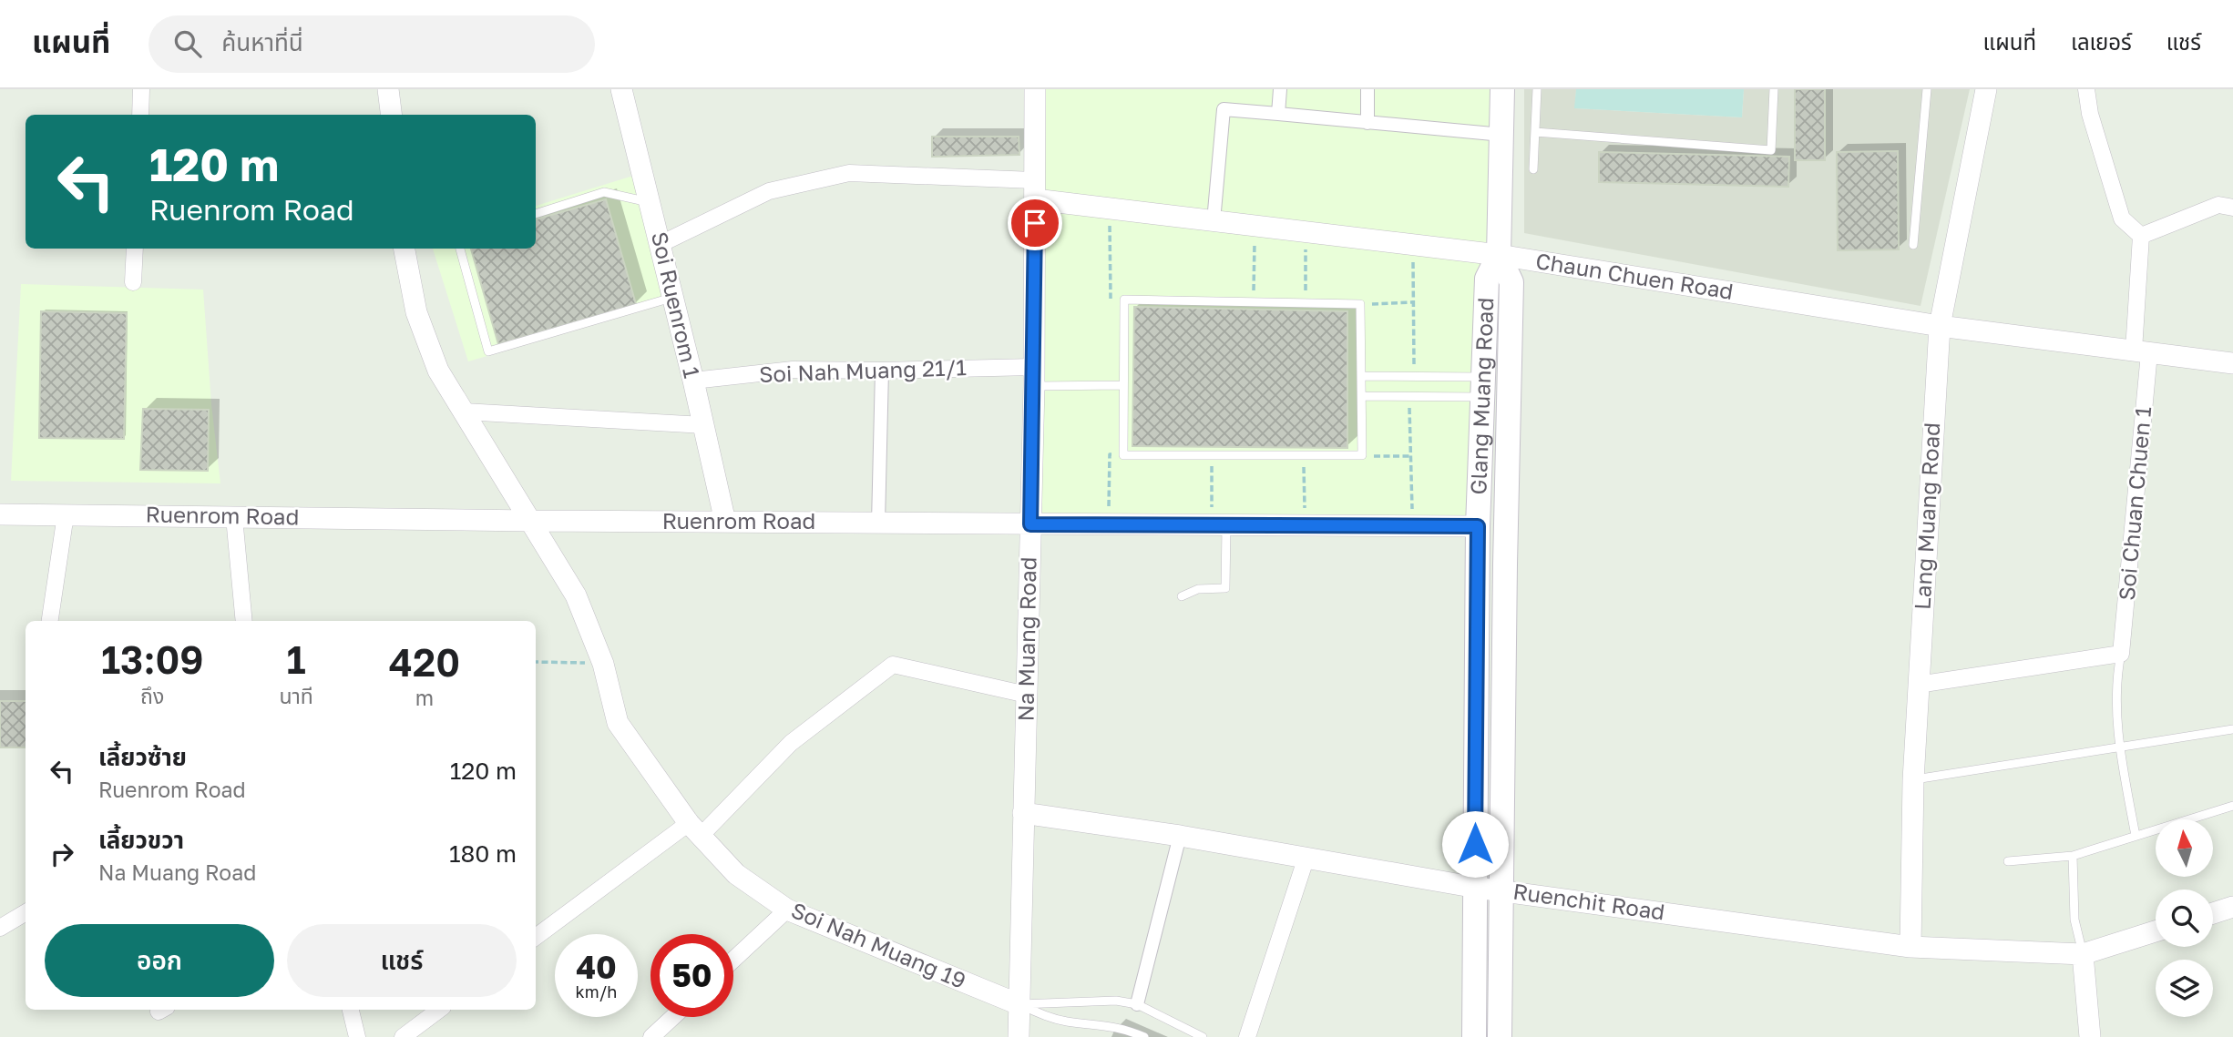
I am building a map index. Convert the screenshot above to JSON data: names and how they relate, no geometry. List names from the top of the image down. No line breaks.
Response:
{"streets":{"main road":["Glang Muang Road"],"street":["Chaun Chuen Road","Soi Ruenrom 1","Soi Nah Muang 21/1","Soi Chuan Chuen 1","Ruenrom Road","Lang Muang Road","Na Muang Road","Ruenchit Road","Soi Nah Muang 19"]},"crossings":[["Chaun Chuen Road","Glang Muang Road"],["Chaun Chuen Road","Soi Chuan Chuen 1"],["Chaun Chuen Road","Lang Muang Road"],["Chaun Chuen Road","Na Muang Road"],["Soi Ruenrom 1","Soi Nah Muang 21/1"],["Soi Ruenrom 1","Ruenrom Road"],["Soi Nah Muang 21/1","Na Muang Road"],["Glang Muang Road","Ruenrom Road"],["Glang Muang Road","Ruenchit Road"],["Ruenrom Road","Na Muang Road"],["Ruenrom Road","Soi Nah Muang 19"],["Lang Muang Road","Ruenchit Road"],["Na Muang Road","Ruenchit Road"],["Na Muang Road","Soi Nah Muang 19"]],"north":"top","page":{"header":"แผนที่","search":"ค้นหาที่นี่","nav":["แผนที่","เลเยอร์","แชร์"],"turn":["120 m","Ruenrom Road"],"eta":["13:09","ถึง","1","นาที","420","m"],"list":[{"name":"เลี้ยวซ้าย","note":"Ruenrom Road","value":"120 m"},{"name":"เลี้ยวขวา","note":"Na Muang Road","value":"180 m"}],"buttons":["ออก","แชร์"],"speed":"40 km/h","limit":"50"}}
